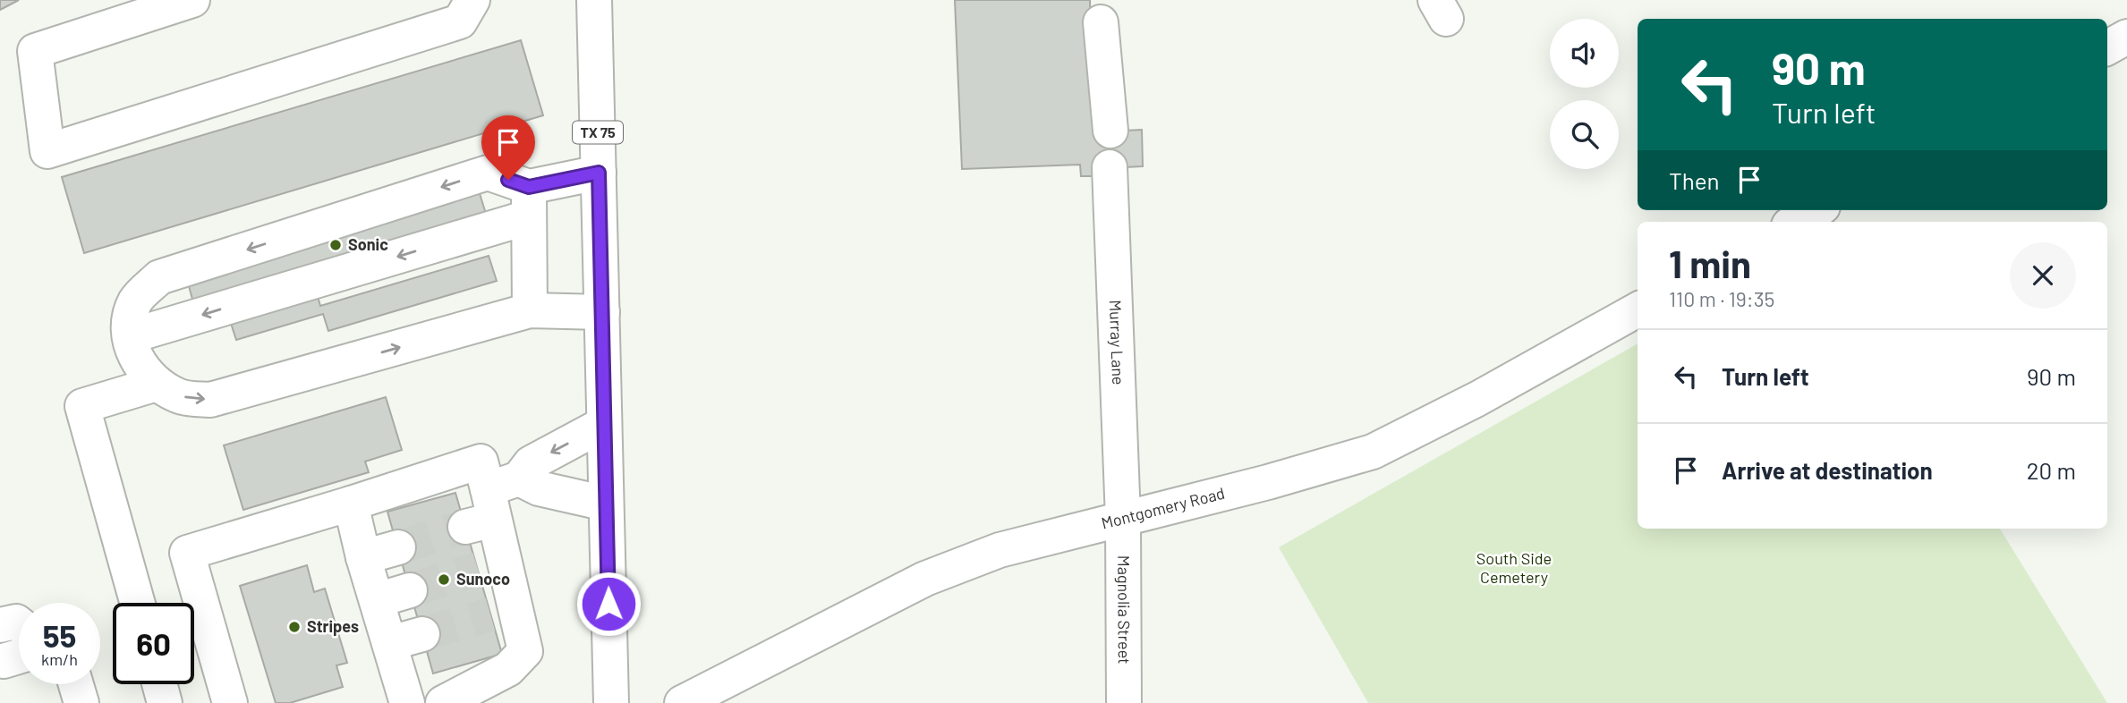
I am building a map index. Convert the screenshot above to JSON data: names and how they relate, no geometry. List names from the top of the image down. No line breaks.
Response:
{"streets":{"street":["TX 75","Murray Lane","Montgomery Road","Magnolia Street"]},"crossings":[["Murray Lane","Montgomery Road"],["Murray Lane","Magnolia Street"],["Montgomery Road","Magnolia Street"]],"parks":["South Side Cemetery"],"places":["Sonic","Sunoco","Stripes"],"page":{"turn":["90 m","Turn left"],"then":"Then","heading":["1 min","110 m · 19:35"],"list":[{"name":"Turn left","value":"90 m"},{"name":"Arrive at destination","value":"20 m"}],"speed":"55 km/h","limit":"60"}}
